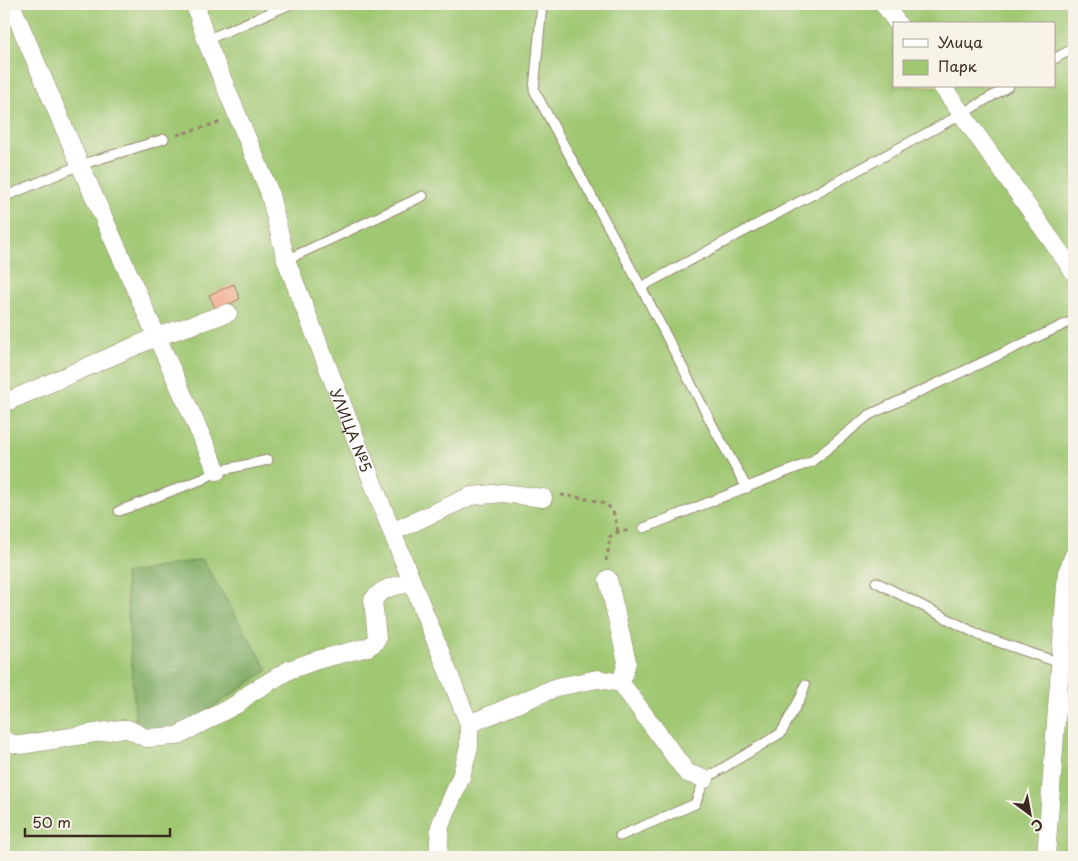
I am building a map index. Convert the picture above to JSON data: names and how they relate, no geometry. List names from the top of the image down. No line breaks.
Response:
{"streets":{"street":["УЛИЦА №5"]},"legend":["Улица","Парк"],"scale_bar":"50 m","north":"bottom right"}
